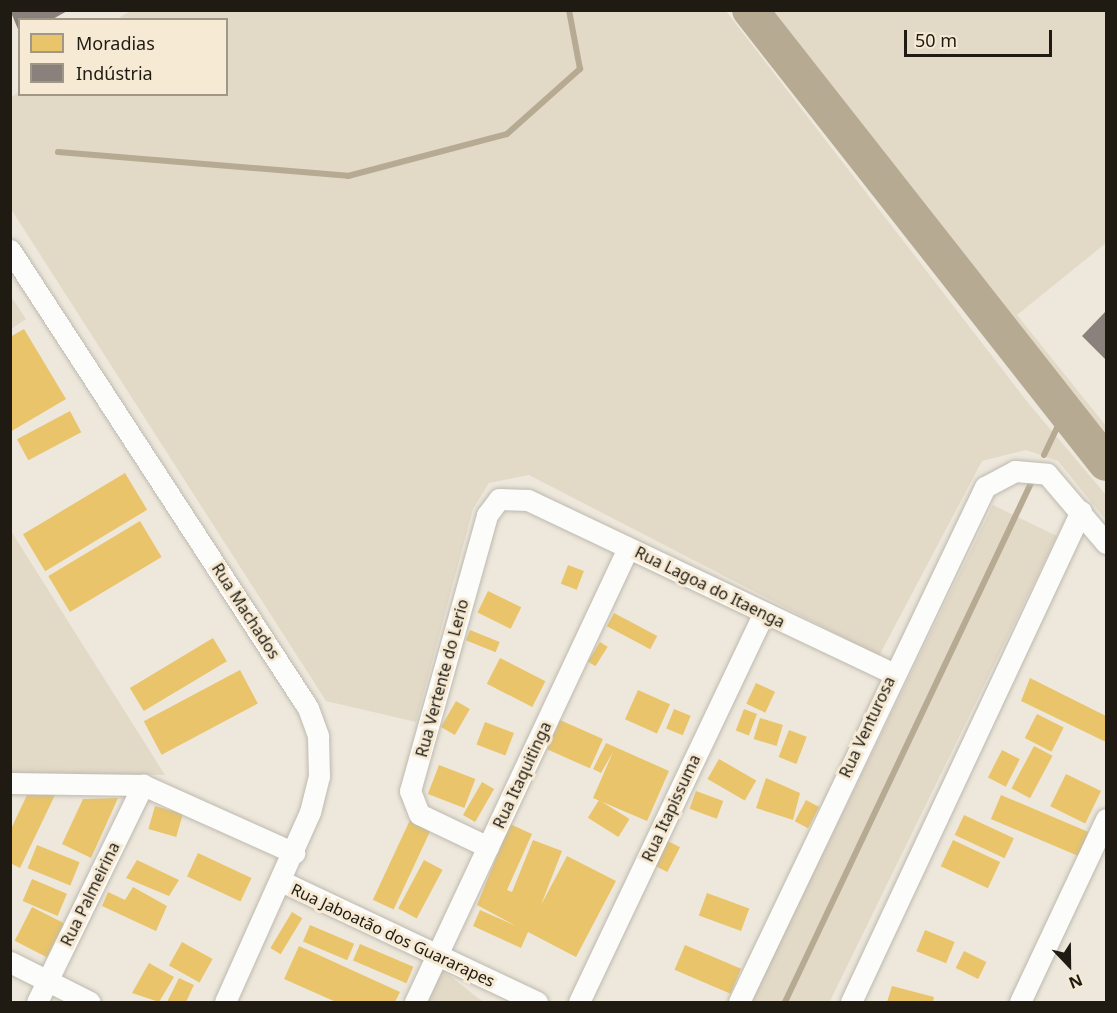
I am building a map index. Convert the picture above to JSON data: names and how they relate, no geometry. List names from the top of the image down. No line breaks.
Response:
{"streets":{"street":["Rua Lagoa do Itaenga","Rua Machados","Rua Vertente do Lerio","Rua Venturosa","Rua Itaquitinga","Rua Itapissuma","Rua Palmeirina","Rua Jaboatão dos Guararapes"]},"crossings":[["Rua Lagoa do Itaenga","Rua Vertente do Lerio"],["Rua Lagoa do Itaenga","Rua Venturosa"],["Rua Lagoa do Itaenga","Rua Itaquitinga"],["Rua Lagoa do Itaenga","Rua Itapissuma"],["Rua Machados","Rua Jaboatão dos Guararapes"],["Rua Vertente do Lerio","Rua Itaquitinga"],["Rua Itaquitinga","Rua Jaboatão dos Guararapes"]],"legend":["Moradias","Indústria"],"scale_bar":"50 m","north":"bottom"}
